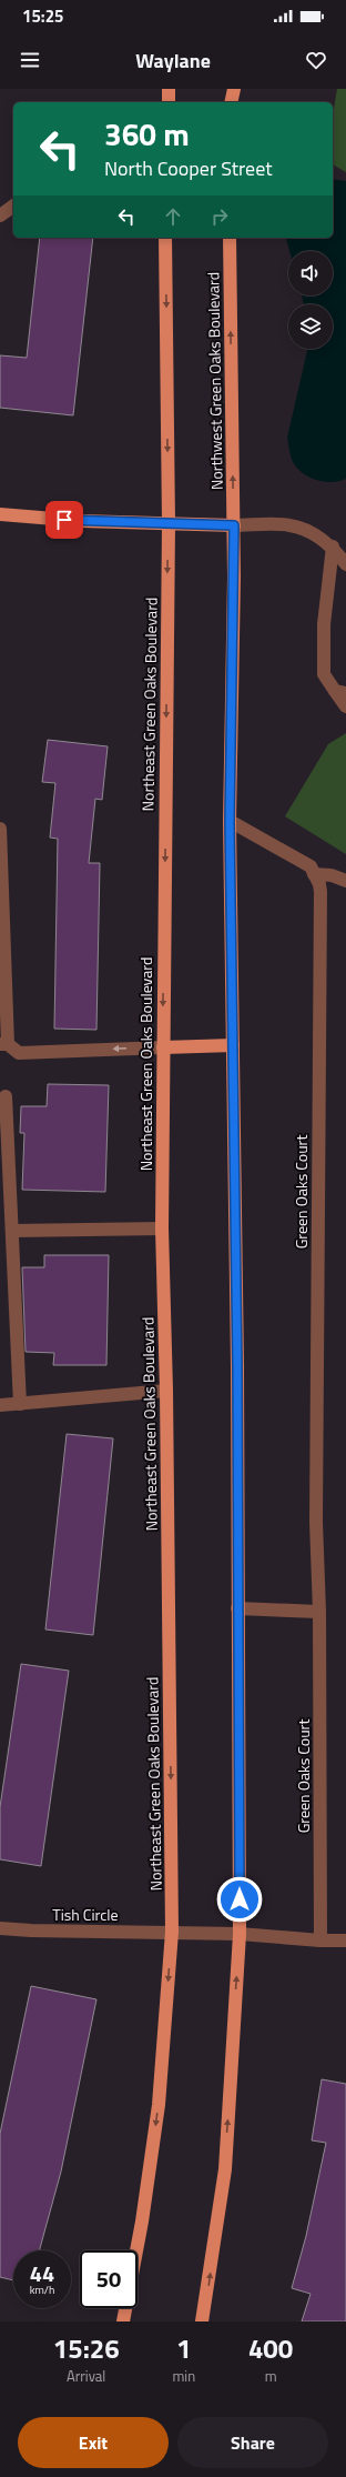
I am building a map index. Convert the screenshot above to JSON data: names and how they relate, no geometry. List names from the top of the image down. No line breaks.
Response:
{"streets":{"main road":["Northwest Green Oaks Boulevard","Northeast Green Oaks Boulevard"],"street":["Green Oaks Court","Tish Circle"]},"crossings":[["Northeast Green Oaks Boulevard","Tish Circle"],["Green Oaks Court","Tish Circle"]],"page":{"status":"15:25","header":"Waylane","turn":["360 m","North Cooper Street"],"speed":"44 km/h","limit":"50","eta":["15:26","Arrival","1","min","400","m"],"buttons":["Exit","Share"]}}
